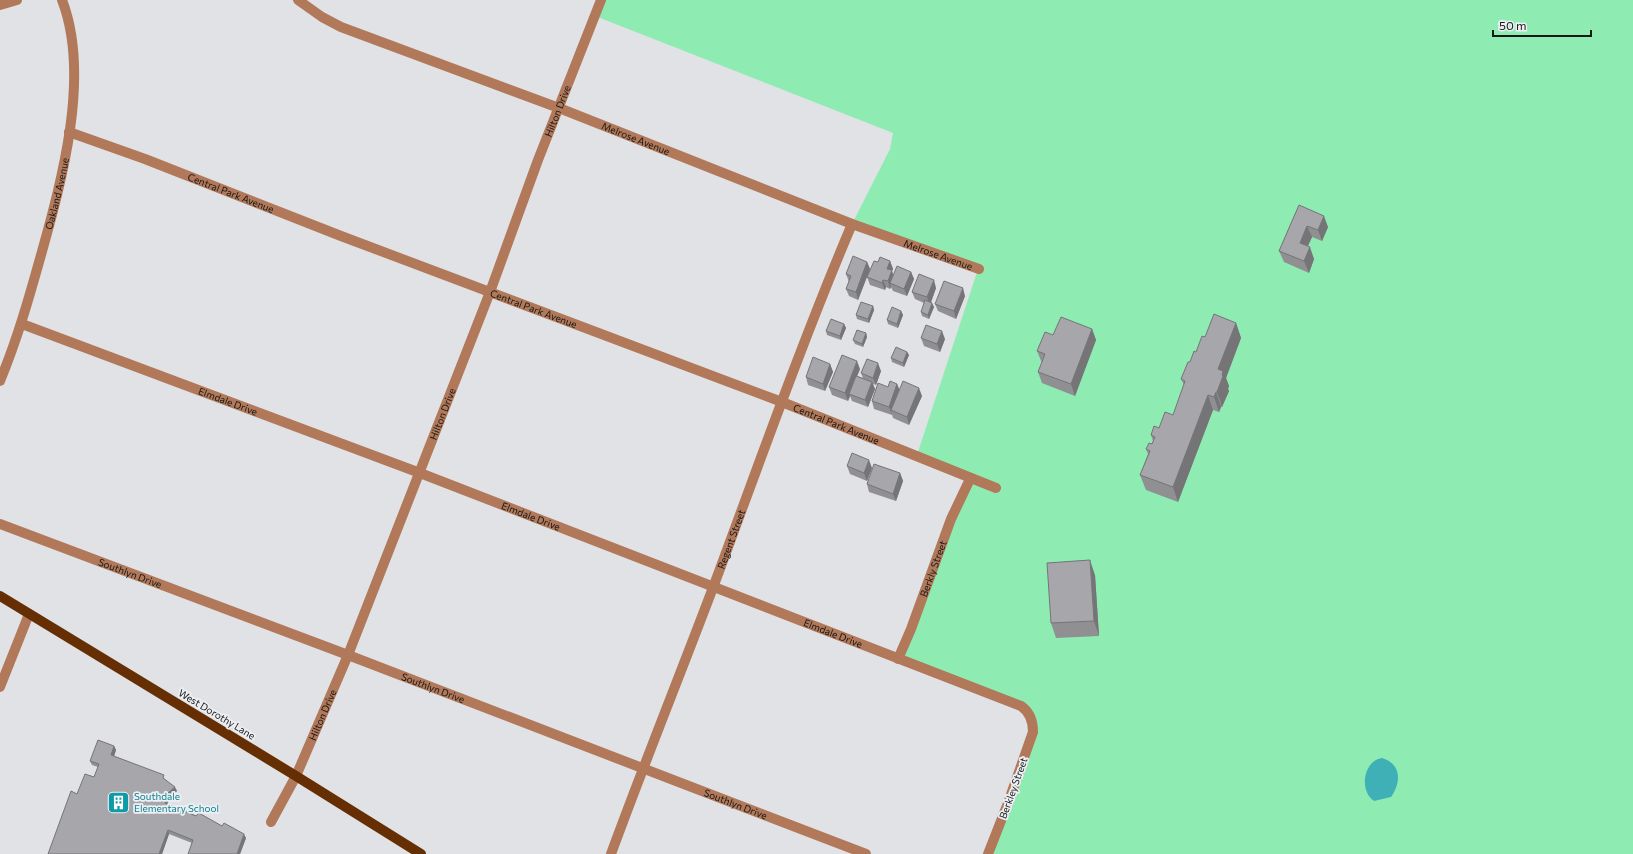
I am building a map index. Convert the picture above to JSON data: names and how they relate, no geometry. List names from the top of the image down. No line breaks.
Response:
{"streets":{"main road":["West Dorothy Lane"],"street":["Hilton Drive","Melrose Avenue","Central Park Avenue","Oakland Avenue","Elmdale Drive","Regent Street","Berkly Street","Southlyn Drive","Berkley Street"]},"crossings":[["Hilton Drive","Melrose Avenue"],["Hilton Drive","Central Park Avenue"],["Hilton Drive","Elmdale Drive"],["Hilton Drive","Southlyn Drive"],["Hilton Drive","West Dorothy Lane"],["Melrose Avenue","Regent Street"],["Central Park Avenue","Oakland Avenue"],["Central Park Avenue","Regent Street"],["Central Park Avenue","Berkly Street"],["Oakland Avenue","Elmdale Drive"],["Elmdale Drive","Regent Street"],["Elmdale Drive","Berkly Street"],["Elmdale Drive","Berkley Street"],["Regent Street","Southlyn Drive"]],"places":{"building":["Southdale Elementary School"]},"scale_bar":"50 m"}
